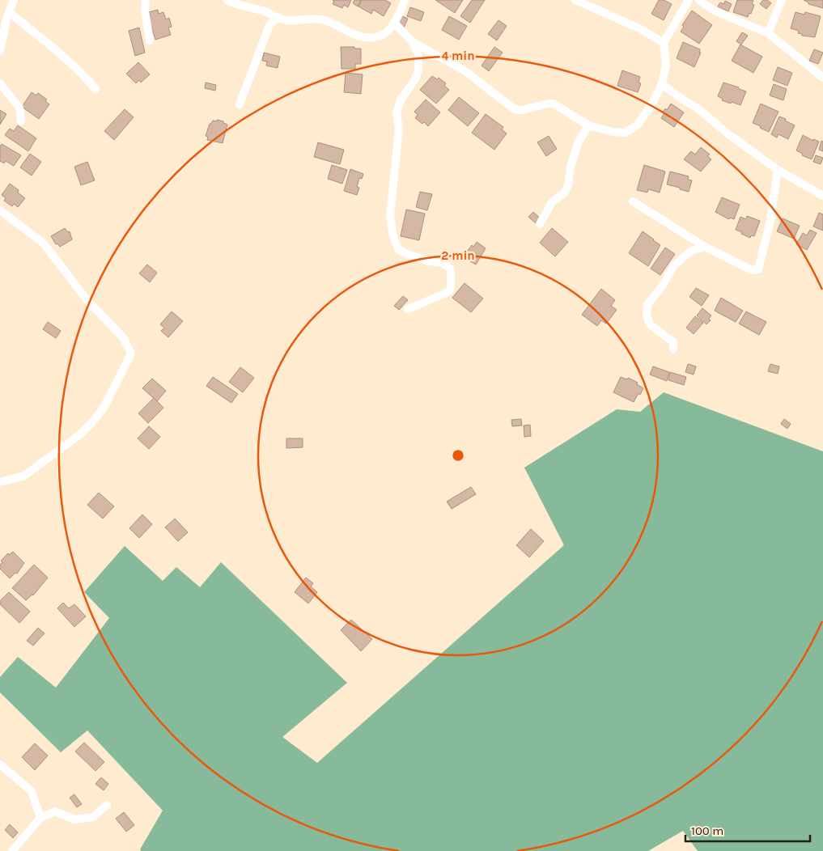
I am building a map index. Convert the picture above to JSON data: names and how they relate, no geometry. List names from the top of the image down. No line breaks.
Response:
{"scale_bar":"100 m","rings":["4 min","2 min"]}
